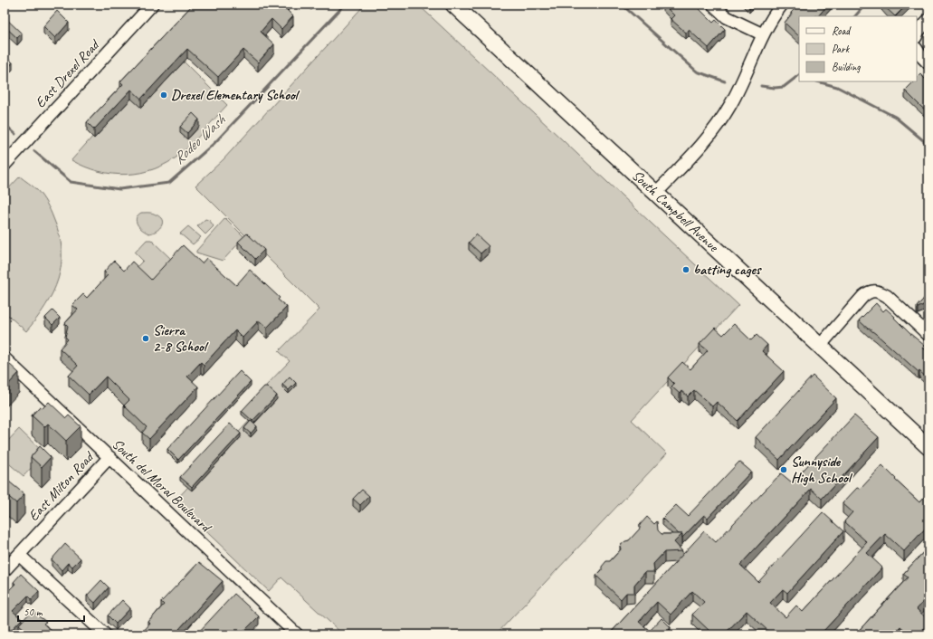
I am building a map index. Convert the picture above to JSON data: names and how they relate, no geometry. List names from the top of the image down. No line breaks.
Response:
{"streets":{"main road":["South Campbell Avenue"],"street":["East Drexel Road","South del Moral Boulevard","East Milton Road"]},"crossings":[["South del Moral Boulevard","East Milton Road"]],"water":["Rodeo Wash"],"places":["Drexel Elementary School","batting cages","Sierra 2-8 School","Sunnyside High School"],"legend":["Road","Park","Building"],"scale_bar":"50 m"}
